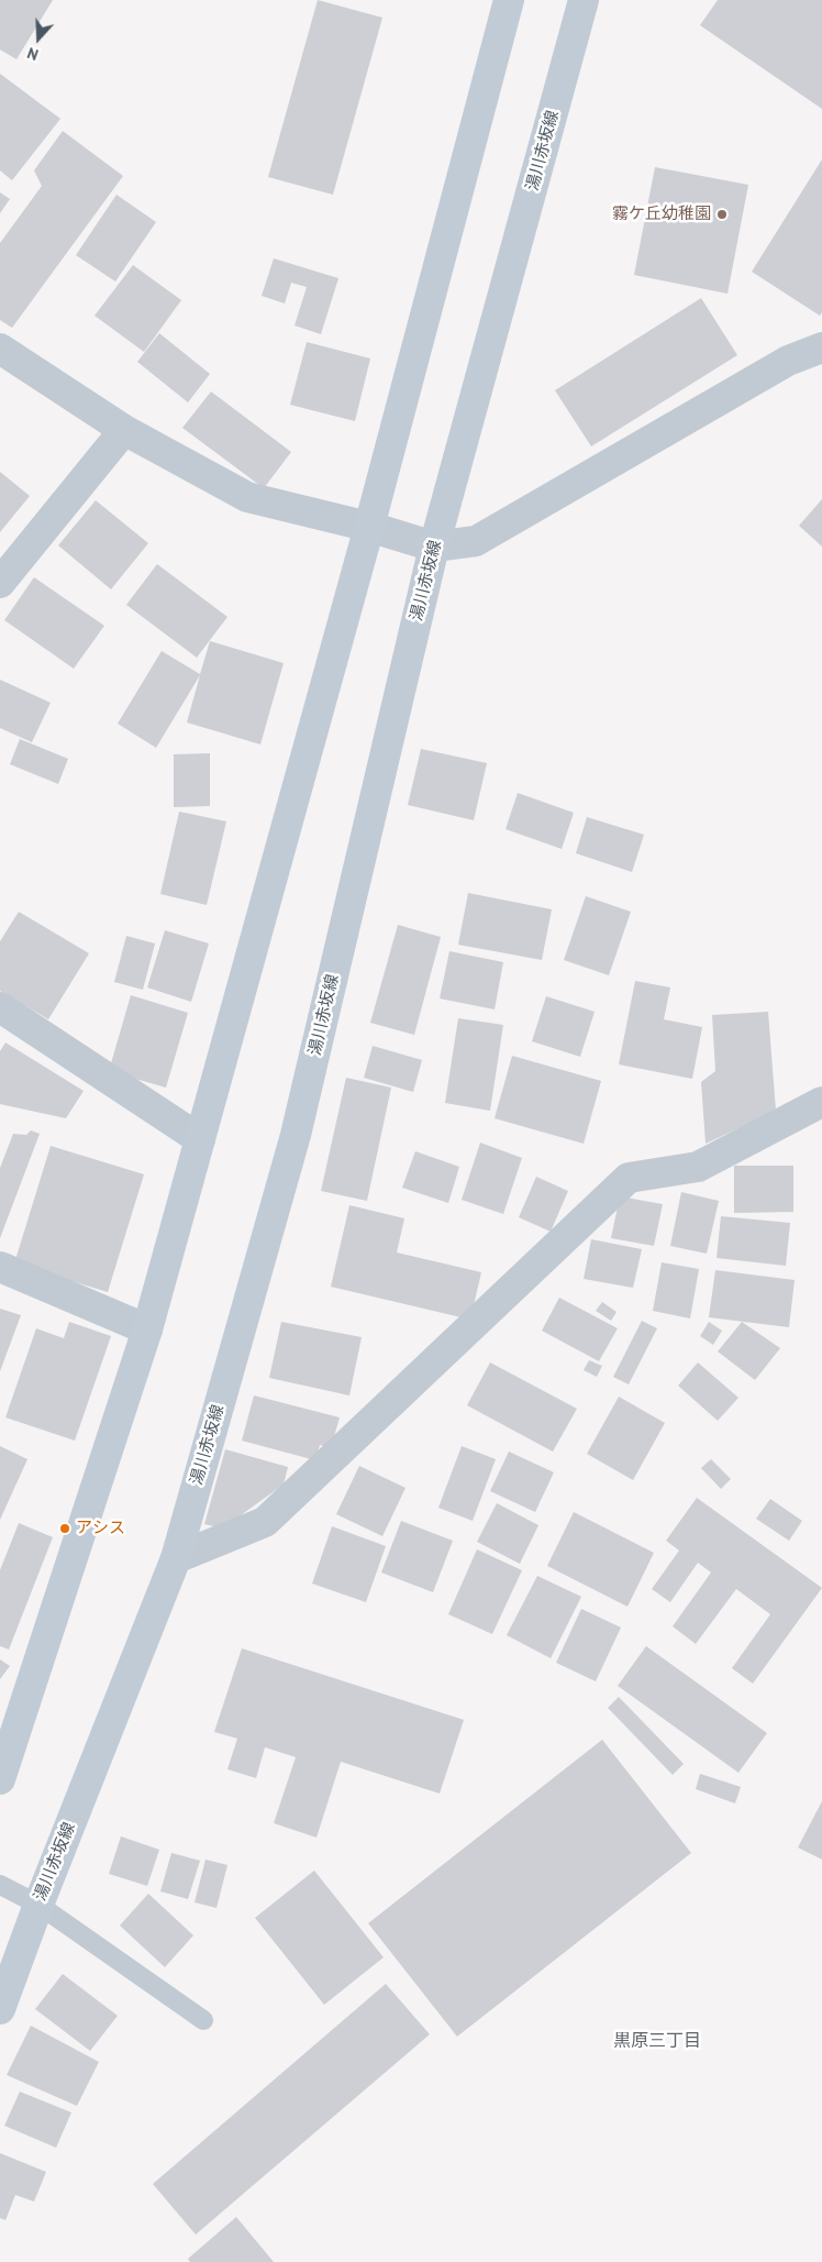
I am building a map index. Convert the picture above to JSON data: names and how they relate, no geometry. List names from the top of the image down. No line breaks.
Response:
{"streets":{"main road":["湯川赤坂線"]},"districts":["黒原三丁目"],"places":["霧ケ丘幼稚園","アシス"],"north":"bottom"}
